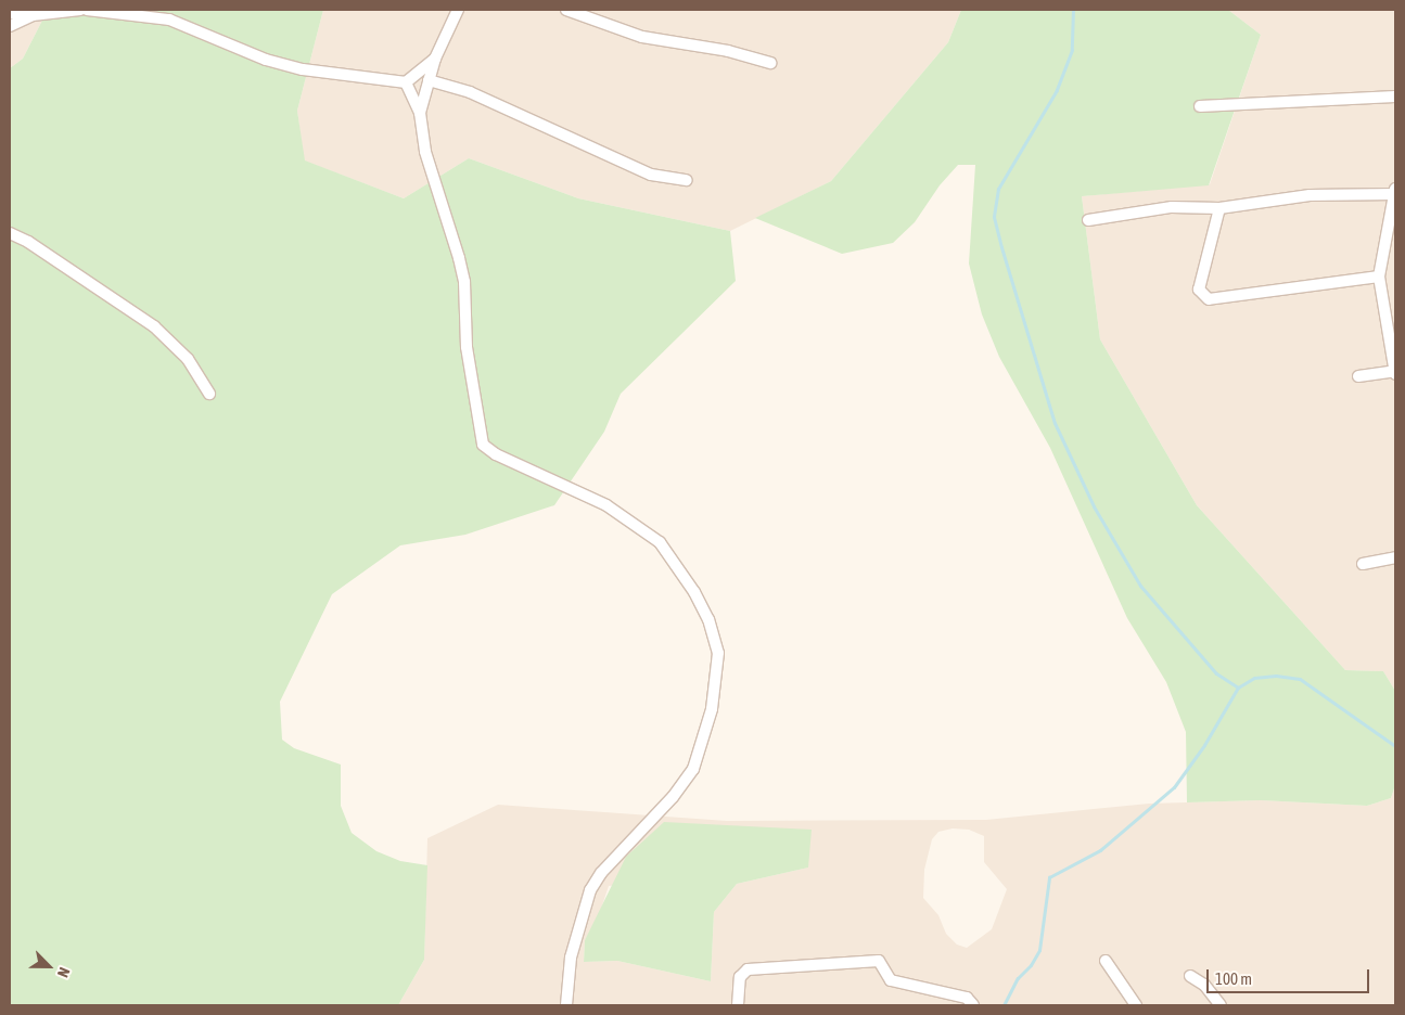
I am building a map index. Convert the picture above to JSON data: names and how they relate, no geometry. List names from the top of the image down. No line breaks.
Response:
{"scale_bar":"100 m","north":"bottom right"}
